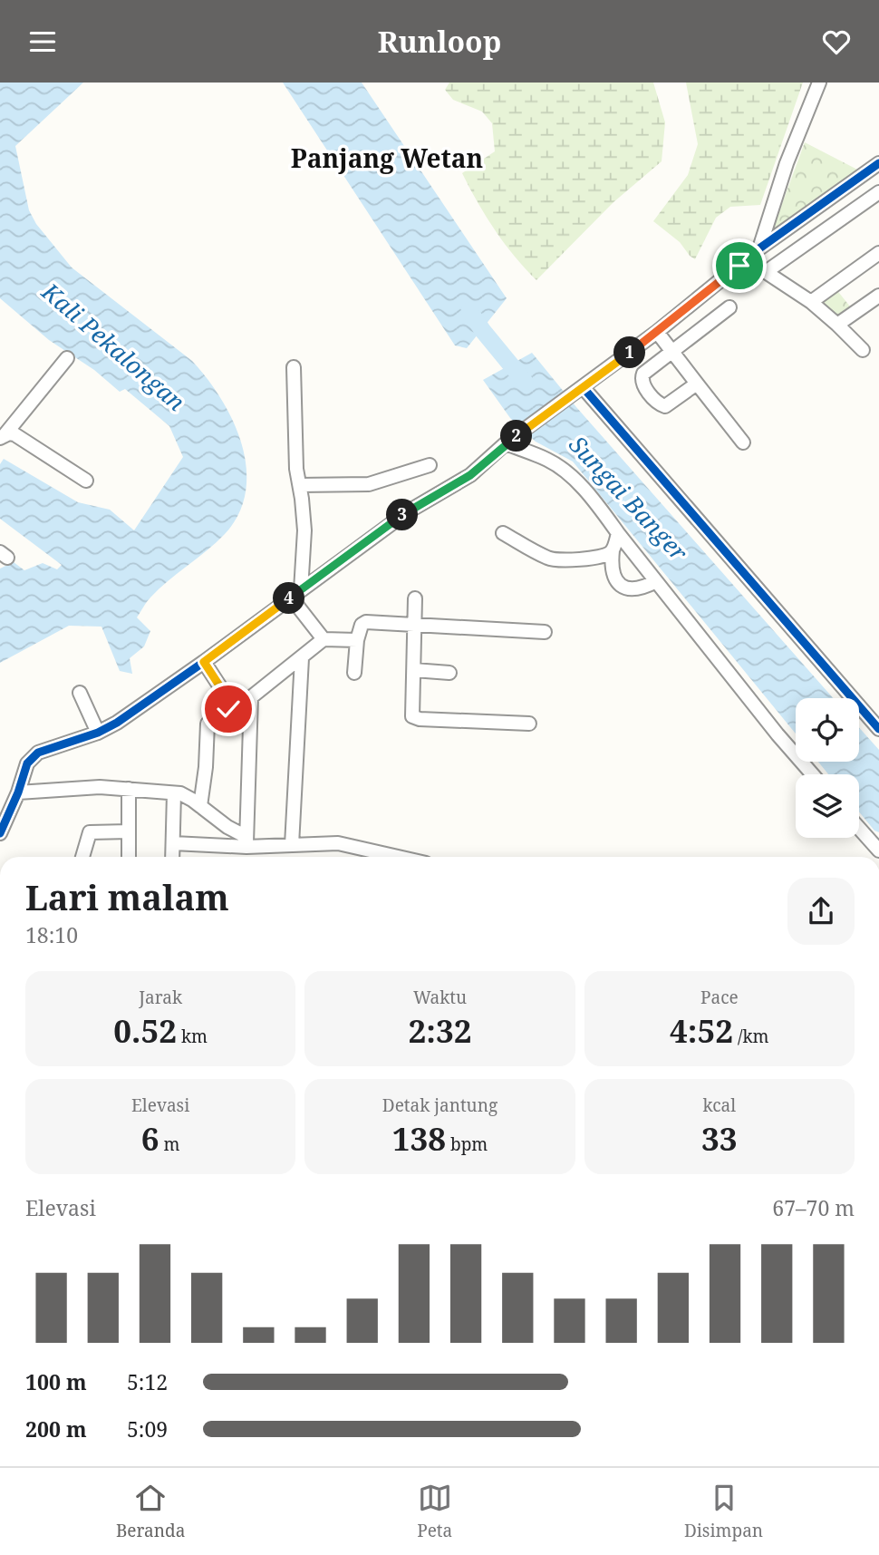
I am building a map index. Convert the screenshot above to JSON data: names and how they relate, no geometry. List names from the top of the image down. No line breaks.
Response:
{"districts":["Panjang Wetan"],"water":["Kali Pekalongan","Sungai Banger"],"page":{"header":"Runloop","pins":["1","2","3","4"],"heading":["Lari malam","18:10"],"stats":[["Jarak","0.52 km"],["Waktu","2:32"],["Pace","4:52 /km"],["Elevasi","6 m"],["Detak jantung","138 bpm"],["kcal","33"]],"chart":["Elevasi","67–70 m"],"list":[{"name":"100 m","note":"5:12"},{"name":"200 m","note":"5:09"}],"tabs":["Beranda","Peta","Disimpan"]}}
